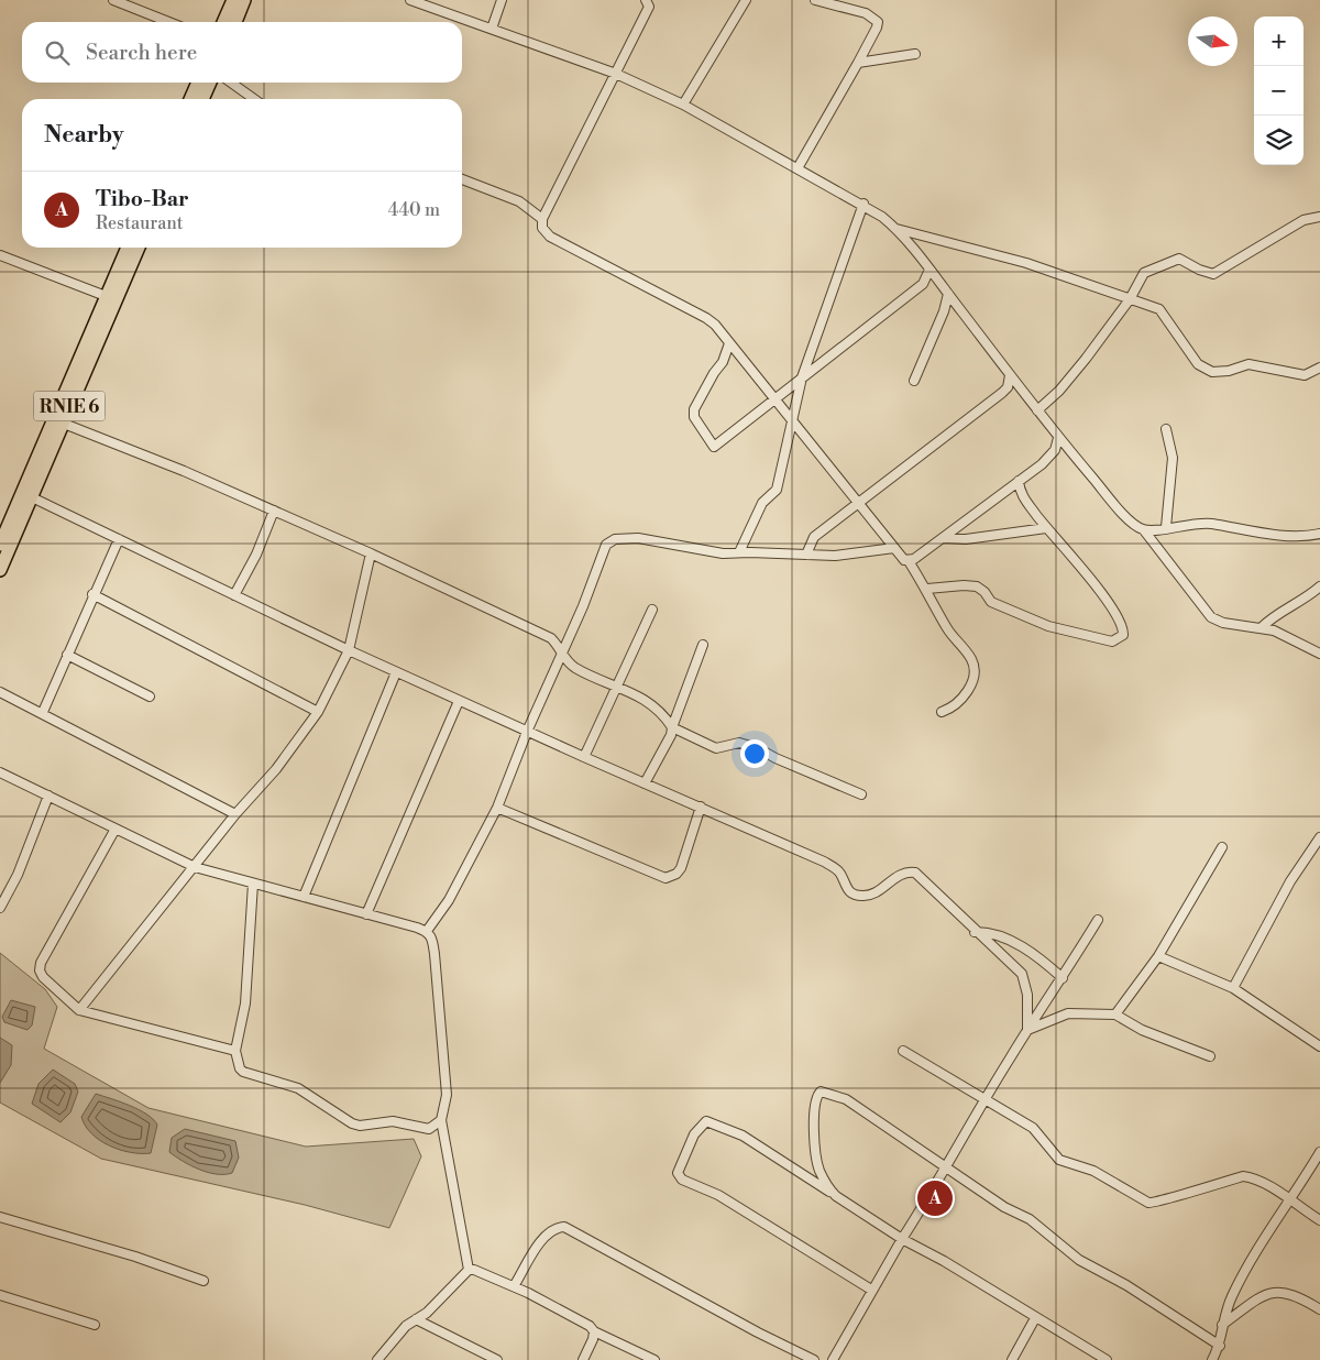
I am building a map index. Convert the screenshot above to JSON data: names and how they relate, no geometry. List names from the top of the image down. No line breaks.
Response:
{"streets":{"main road":["RNIE 6"]},"north":"right","page":{"map_buttons":["+","−"],"search":"Search here","heading":"Nearby","list":[{"mark":"A","name":"Tibo-Bar","note":"Restaurant","value":"440 m"}],"pins":"A"}}
